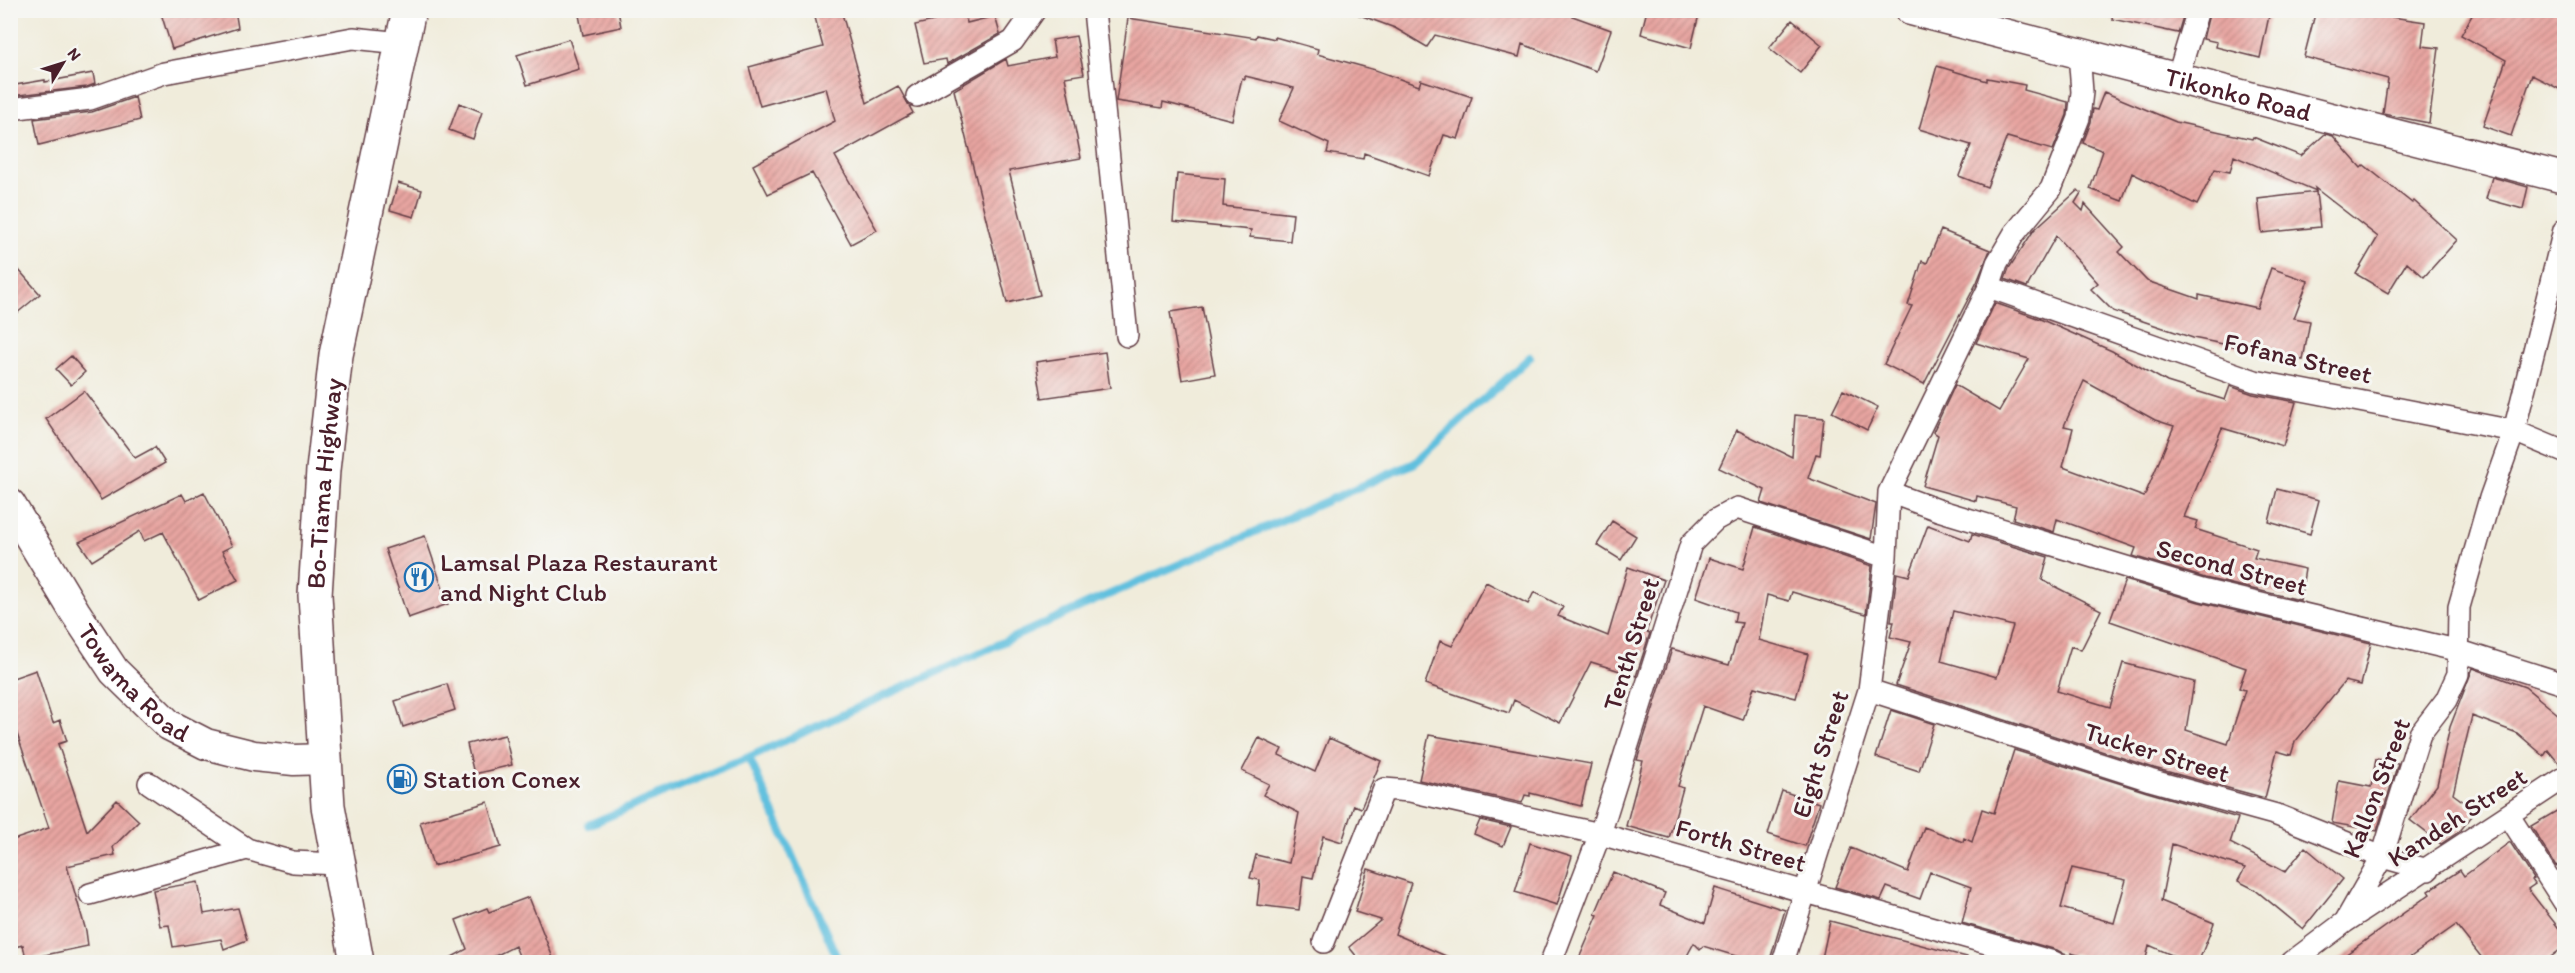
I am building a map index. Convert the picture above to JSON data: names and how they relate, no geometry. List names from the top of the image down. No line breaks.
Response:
{"streets":{"highway":["Bo-Tiama Highway"],"street":["Tikonko Road","Fofana Street","Second Street","Tenth Street","Towama Road","Tucker Street","Eight Street","Kallon Street","Kandeh Street","Forth Street"]},"crossings":[["Fofana Street","Kallon Street"],["Bo-Tiama Highway","Towama Road"],["Second Street","Eight Street"],["Second Street","Kallon Street"],["Tenth Street","Eight Street"],["Tenth Street","Forth Street"],["Tucker Street","Eight Street"],["Tucker Street","Kallon Street"],["Tucker Street","Kandeh Street"],["Eight Street","Forth Street"],["Kallon Street","Kandeh Street"]],"places":{"restaurant":["Lamsal Plaza Restaurant and Night Club"],"fuel station":["Station Conex"]},"north":"top right"}
